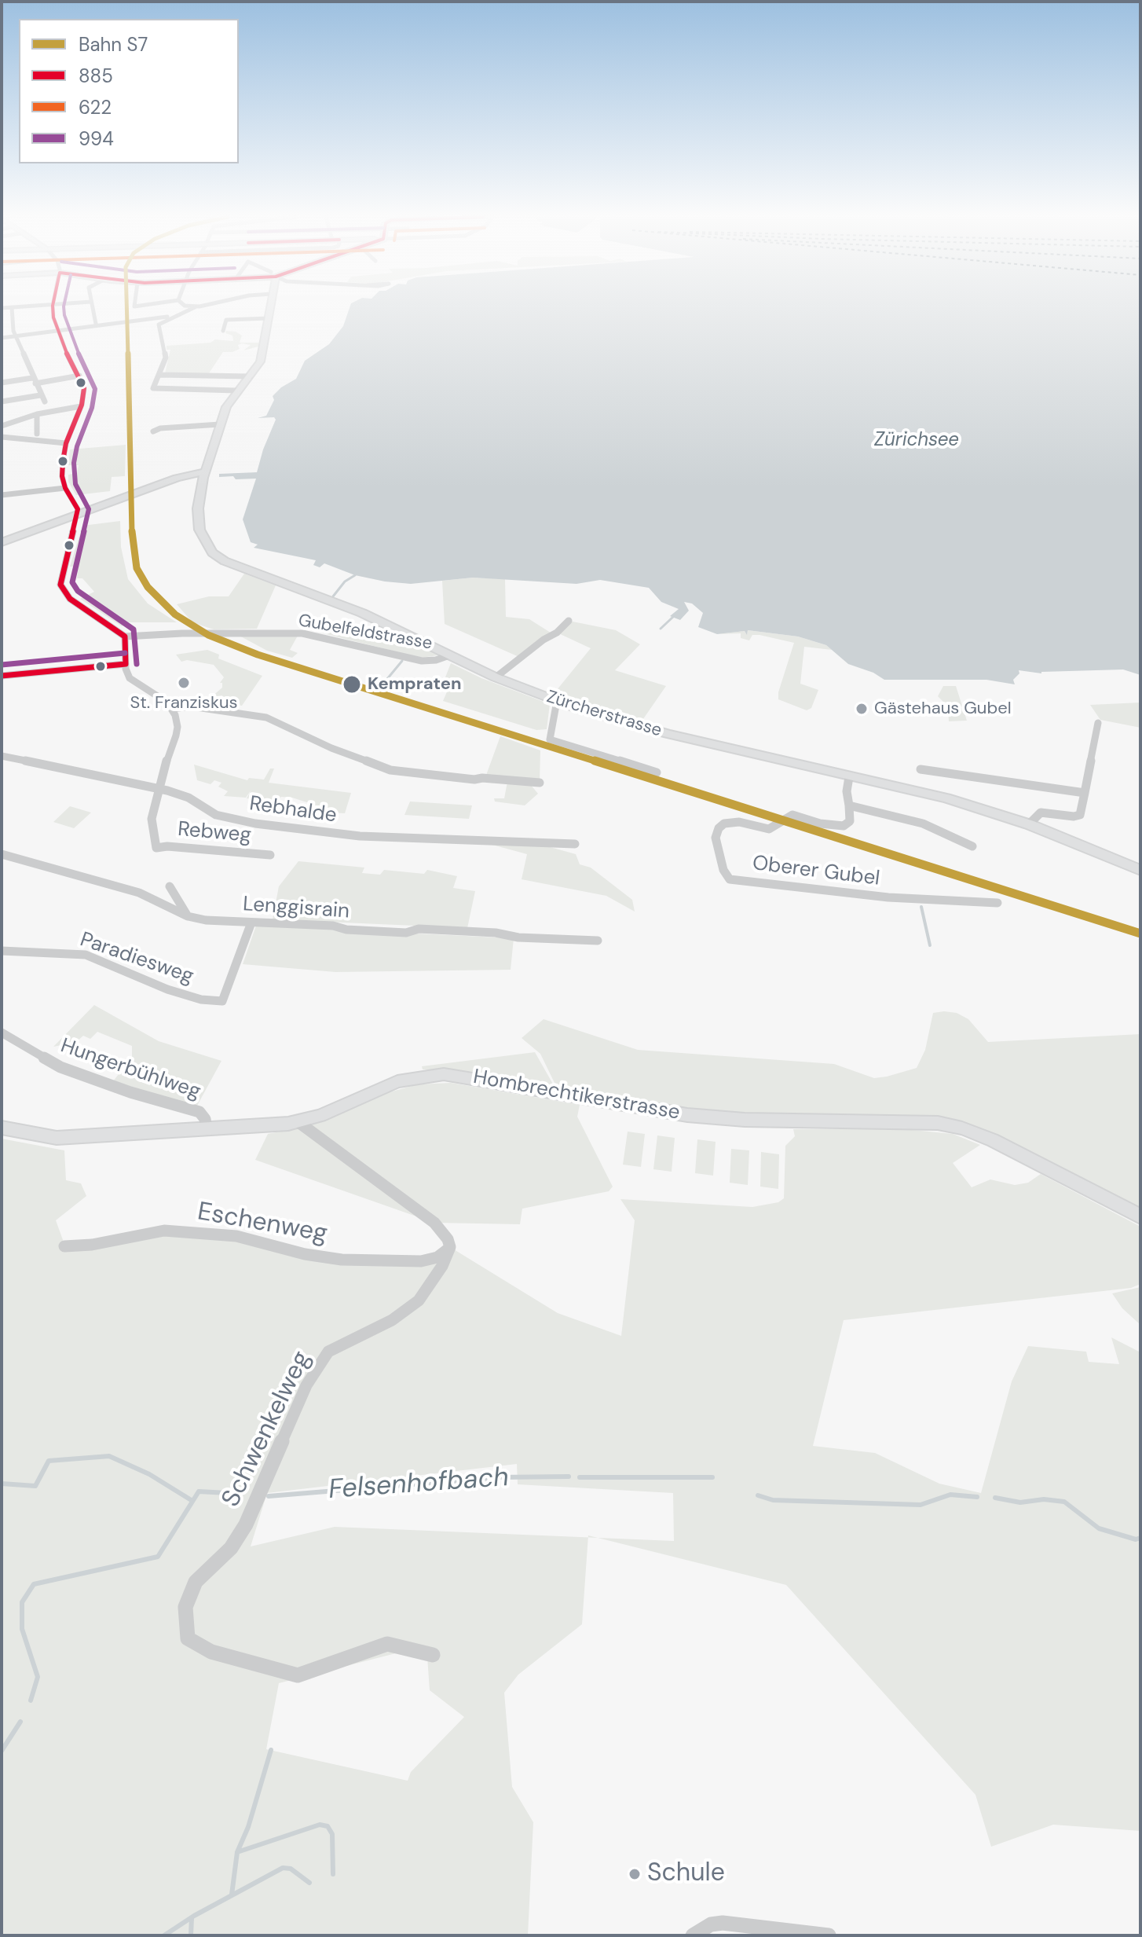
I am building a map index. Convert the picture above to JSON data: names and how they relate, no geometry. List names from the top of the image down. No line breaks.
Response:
{"streets":{"main road":["Zürcherstrasse"],"street":["Gubelfeldstrasse","Rebhalde","Rebweg","Oberer Gubel","Lenggisrain","Paradiesweg","Hungerbühlweg","Hombrechtikerstrasse","Eschenweg","Schwenkelweg"]},"crossings":[["Gubelfeldstrasse","Zürcherstrasse"],["Rebhalde","Rebweg"],["Lenggisrain","Paradiesweg"],["Hungerbühlweg","Hombrechtikerstrasse"],["Eschenweg","Schwenkelweg"]],"water":["Zürichsee","Felsenhofbach"],"places":["St. Franziskus","Kempraten","Gästehaus Gubel","Schule"],"lines":["rail line S7","transit line 885","transit line 994"],"legend":["Bahn S7","885","622","994"]}
